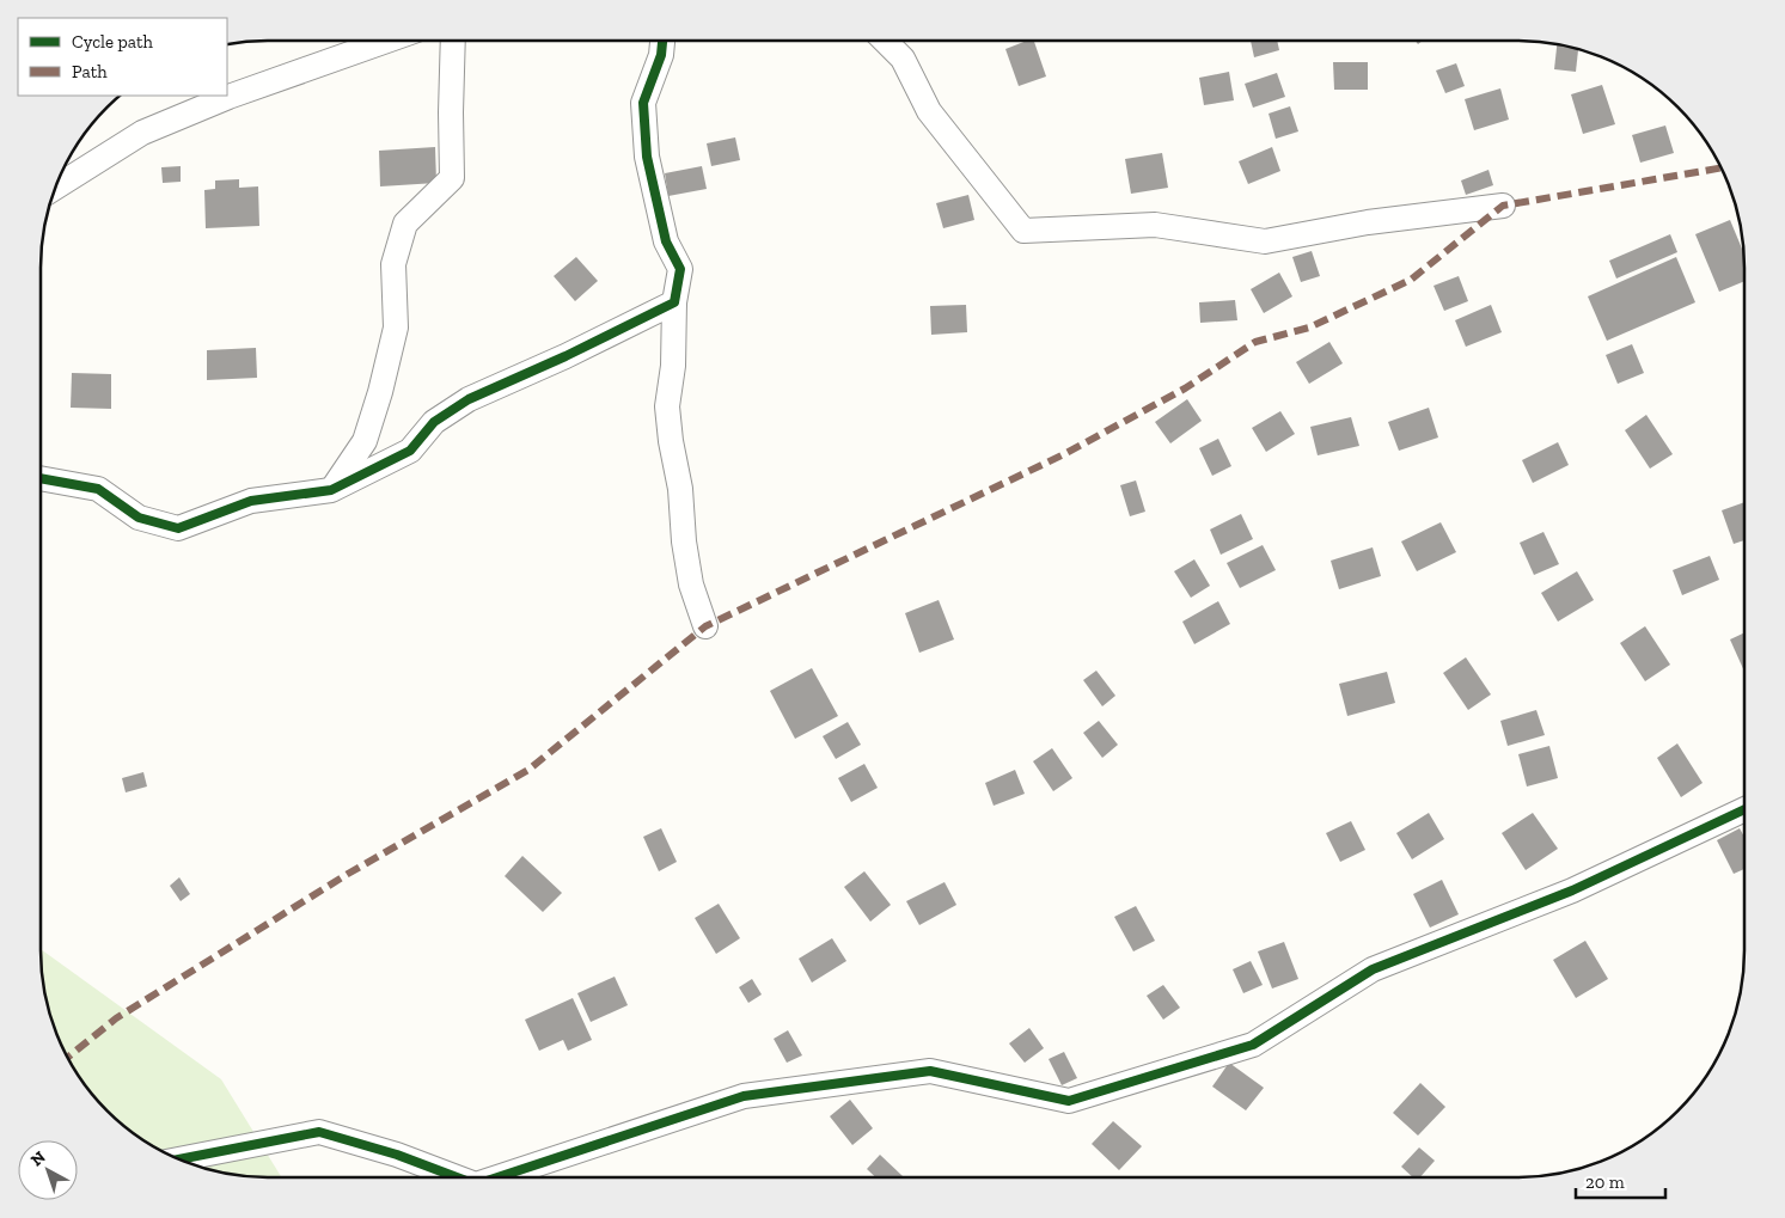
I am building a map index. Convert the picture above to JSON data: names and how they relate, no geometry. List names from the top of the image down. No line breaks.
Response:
{"legend":["Cycle path","Path"],"scale_bar":"20 m","north":"top left"}
